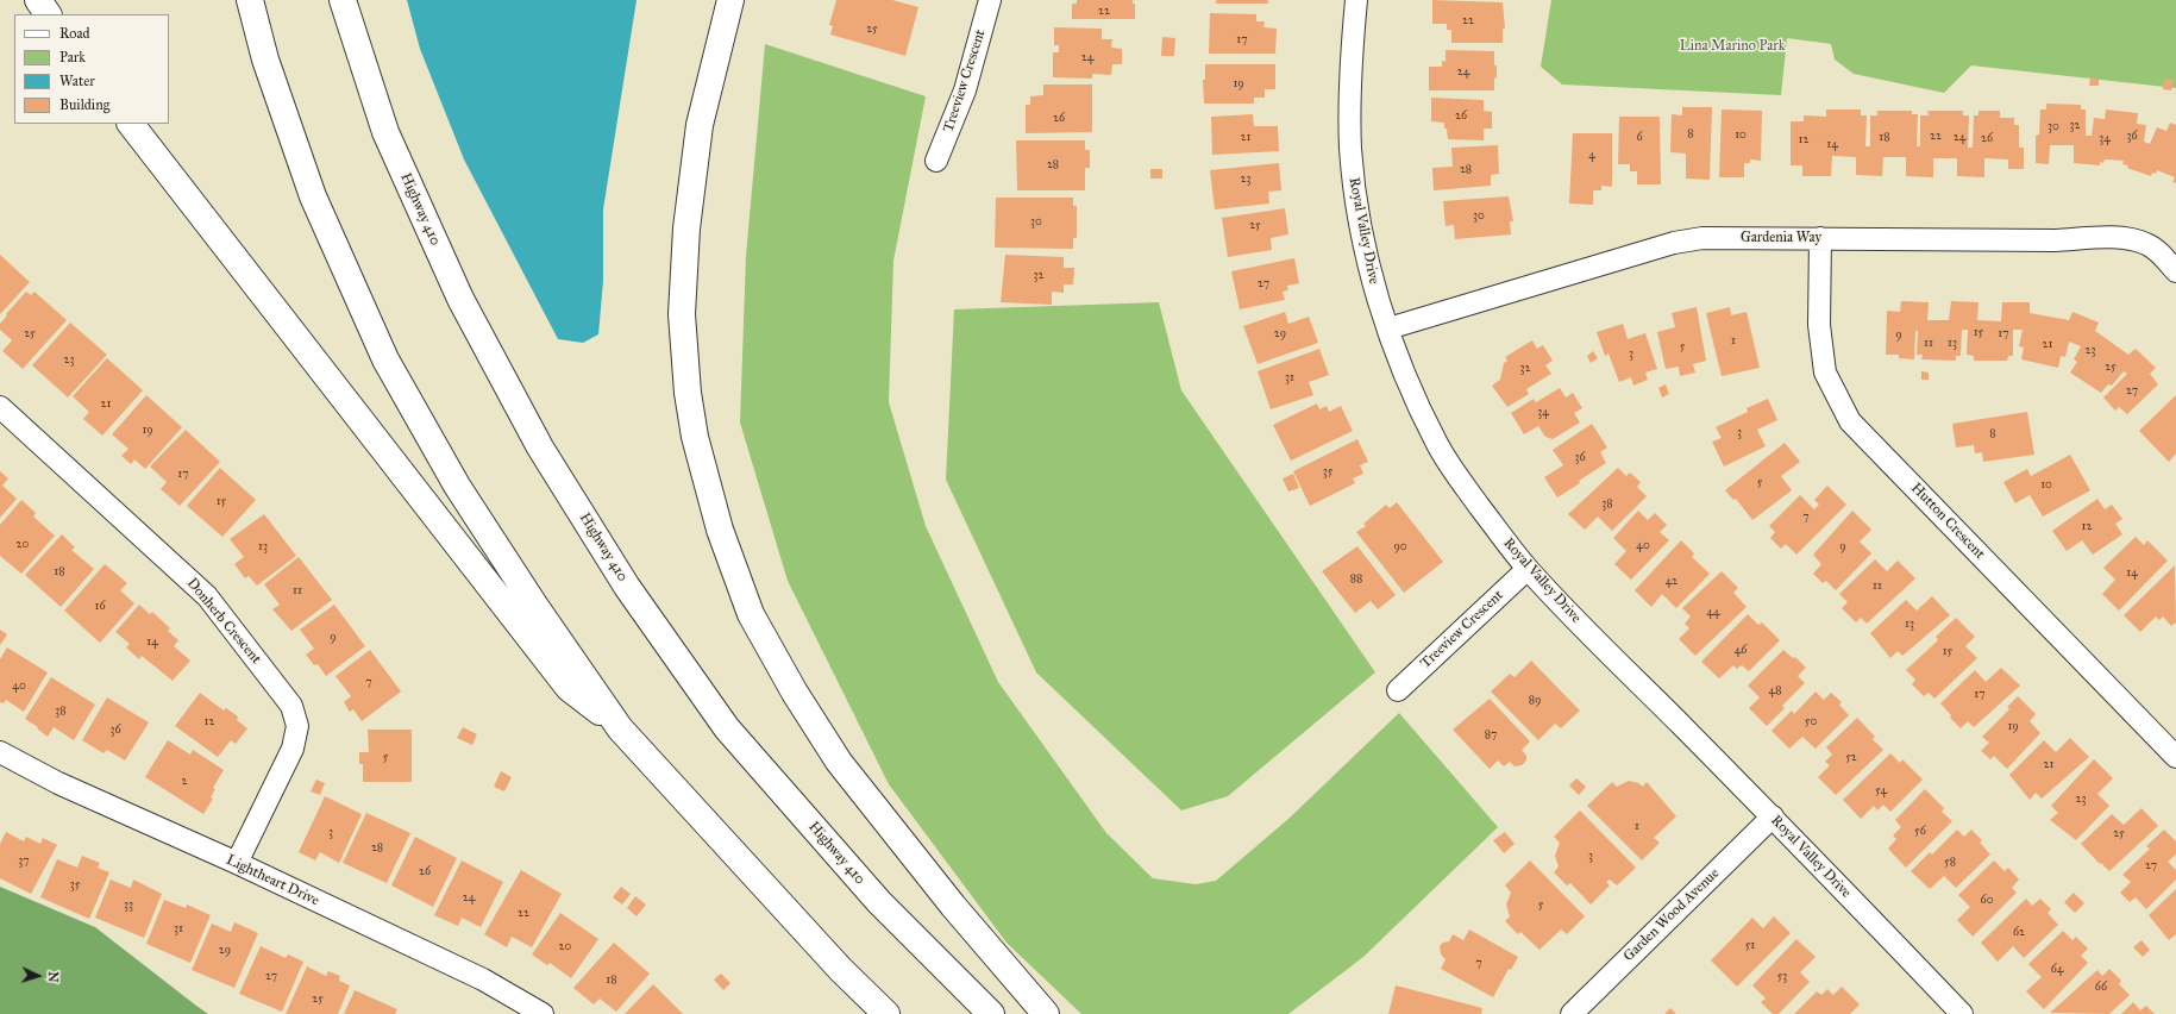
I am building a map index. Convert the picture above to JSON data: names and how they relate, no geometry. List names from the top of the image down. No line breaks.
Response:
{"streets":{"highway":["Highway 410"],"street":["Treeview Crescent","Royal Valley Drive","Gardenia Way","Hutton Crescent","Donherb Crescent","Lightheart Drive","Garden Wood Avenue"]},"crossings":[["Treeview Crescent","Royal Valley Drive"],["Royal Valley Drive","Gardenia Way"],["Royal Valley Drive","Garden Wood Avenue"],["Gardenia Way","Hutton Crescent"],["Donherb Crescent","Lightheart Drive"]],"parks":["Lina Marino Park"],"house_numbers":["22","22","25","17","24","24","19","26","26","32","30","8","10","22","36","21","6","18","24","26","34","12","14","4","28","28","23","30","30","25","32","27","15","25","29","17","9","1","11","13","21","5","23","3","23","25","32","31","27","21","34","19","3","8","36","35","17","5","10","15","38","7","12","20","40","13","90","9","18","14","88","42","11","11","16","44","13","9","14","46","15","7","40","48","17","89","38","12","50","19","36","87","5","52","21","2","54","23","1","56","3","25","28","3","37","58","27","26","35","24","60","33","5","22","31","62","51","20","29","7","64","27","53","18","66","25"],"legend":["Road","Park","Water","Building"],"north":"right"}
